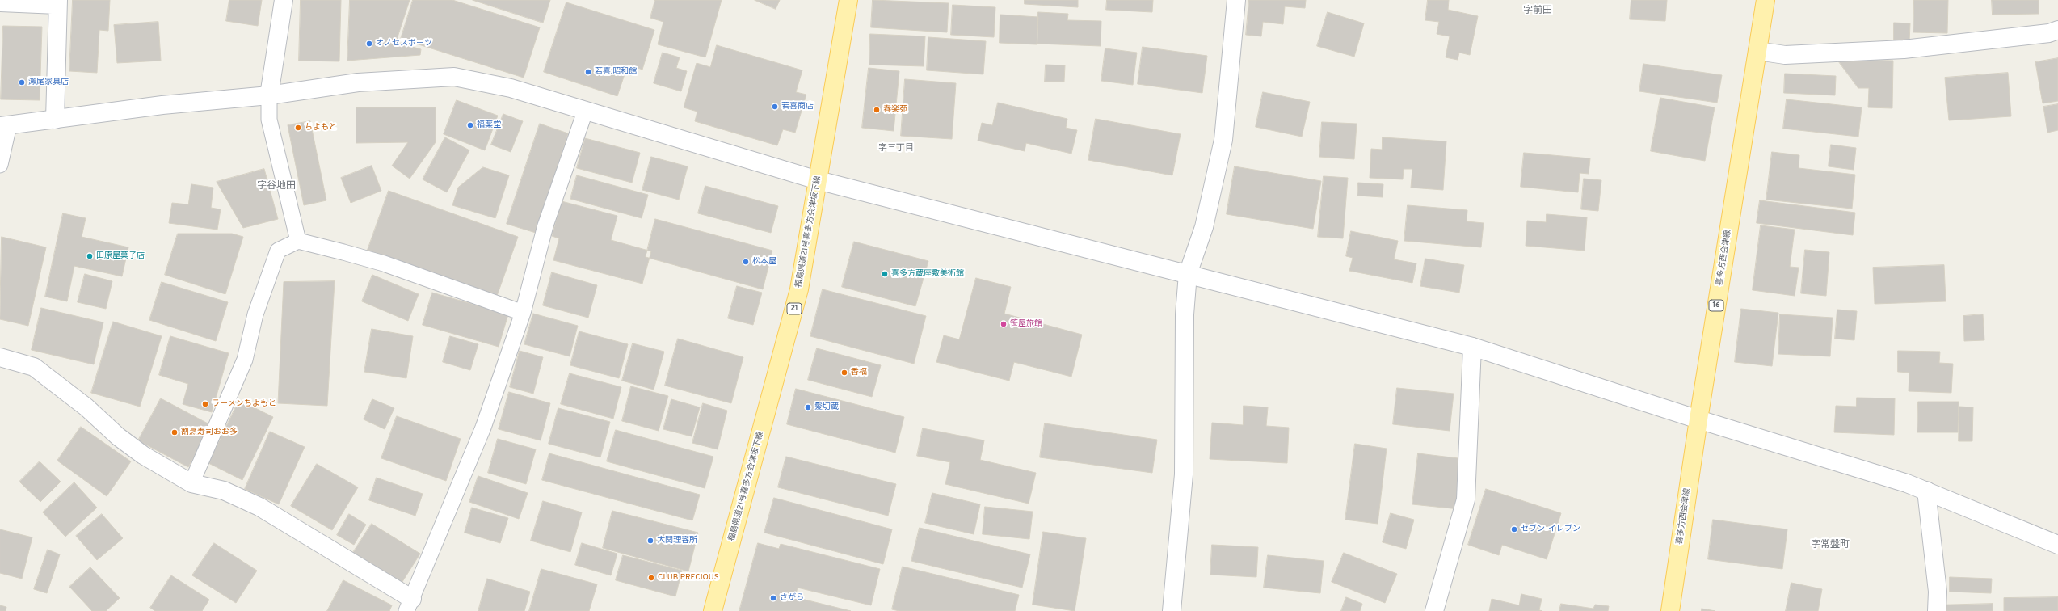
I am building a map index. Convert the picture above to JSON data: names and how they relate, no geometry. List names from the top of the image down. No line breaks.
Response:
{"streets":{"main road":["福島県道21号喜多方会津坂下線","喜多方西会津線","16","21"]},"districts":["字前田","字三丁目","字谷地田","字常盤町"],"places":["オノセスポーツ","若喜.昭和館","瀬尾家具店","若喜商店","春楽苑","福薬堂","ちよもと","田原屋菓子店","松本屋","喜多方蔵座敷美術館","笹屋旅館","香福","ラーメンちよもと","髪切蔵","割烹寿司おお多","セブン-イレブン","大関理容所","CLUB PRECIOUS","さがら"]}
